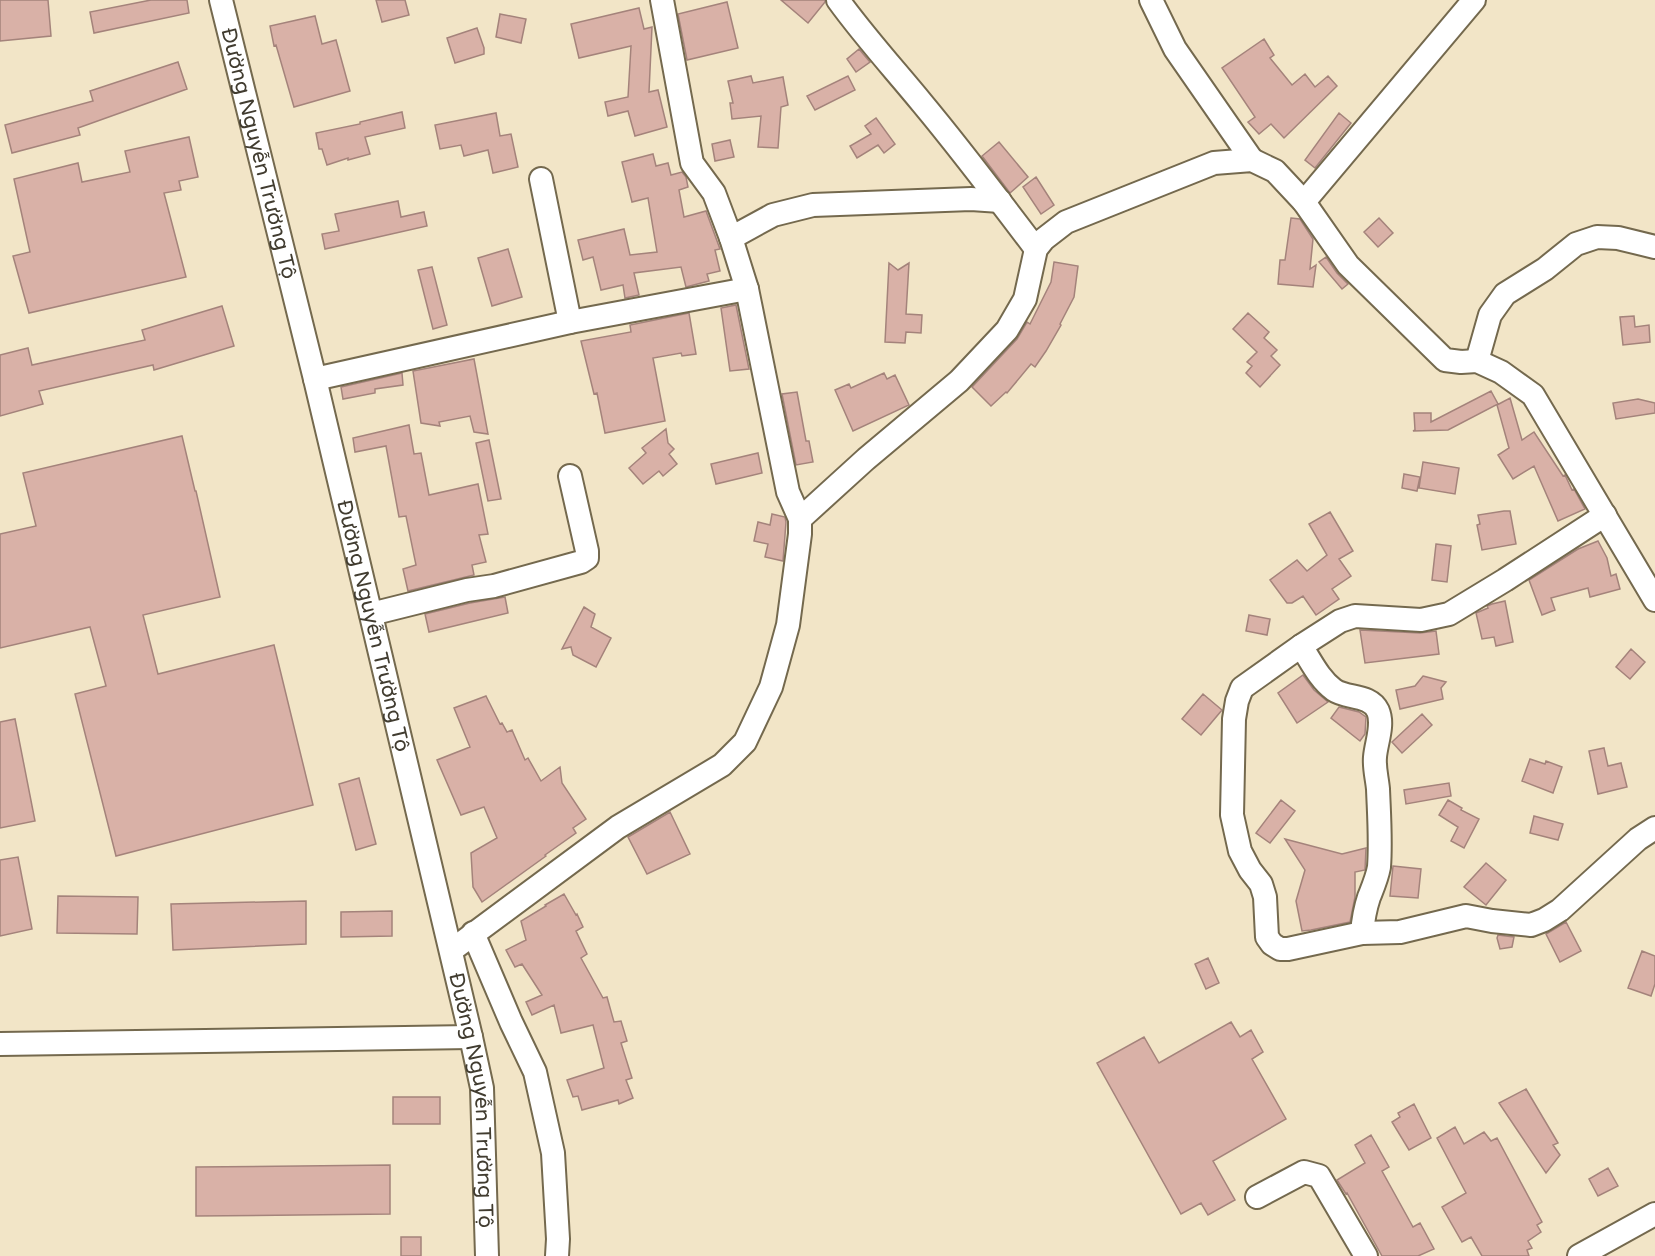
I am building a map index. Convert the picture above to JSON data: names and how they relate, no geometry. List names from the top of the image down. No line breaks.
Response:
{"streets":{"street":["Đường Nguyễn Trường Tộ"]}}
